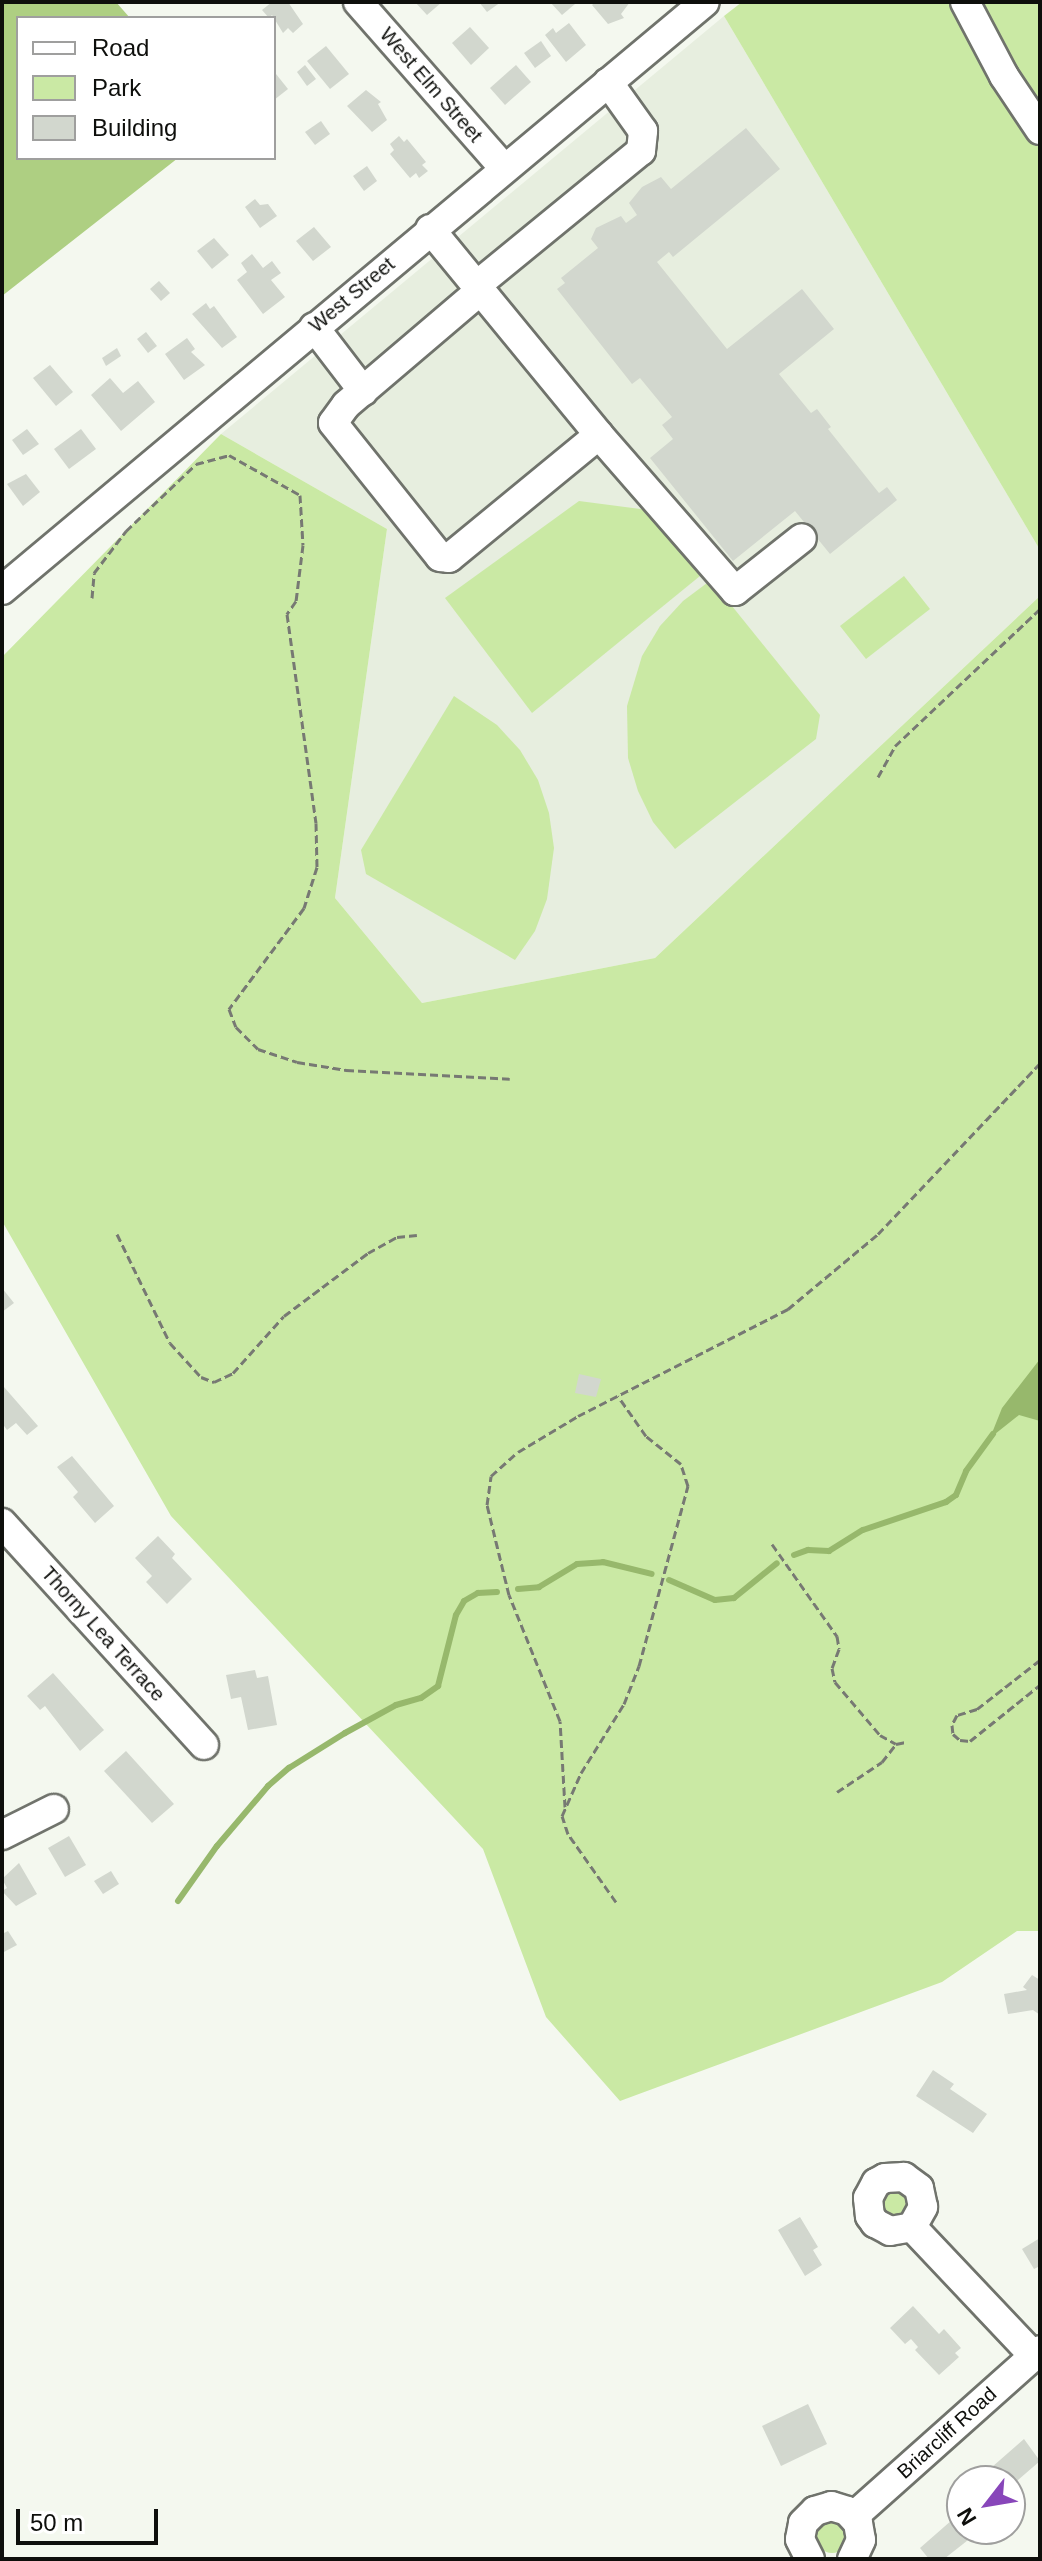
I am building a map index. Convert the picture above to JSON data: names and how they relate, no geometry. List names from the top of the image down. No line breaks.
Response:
{"streets":{"street":["West Elm Street","West Street","Thorny Lea Terrace","Briarcliff Road"]},"crossings":[["West Elm Street","West Street"]],"legend":["Road","Park","Building"],"scale_bar":"50 m","north":"bottom left"}
